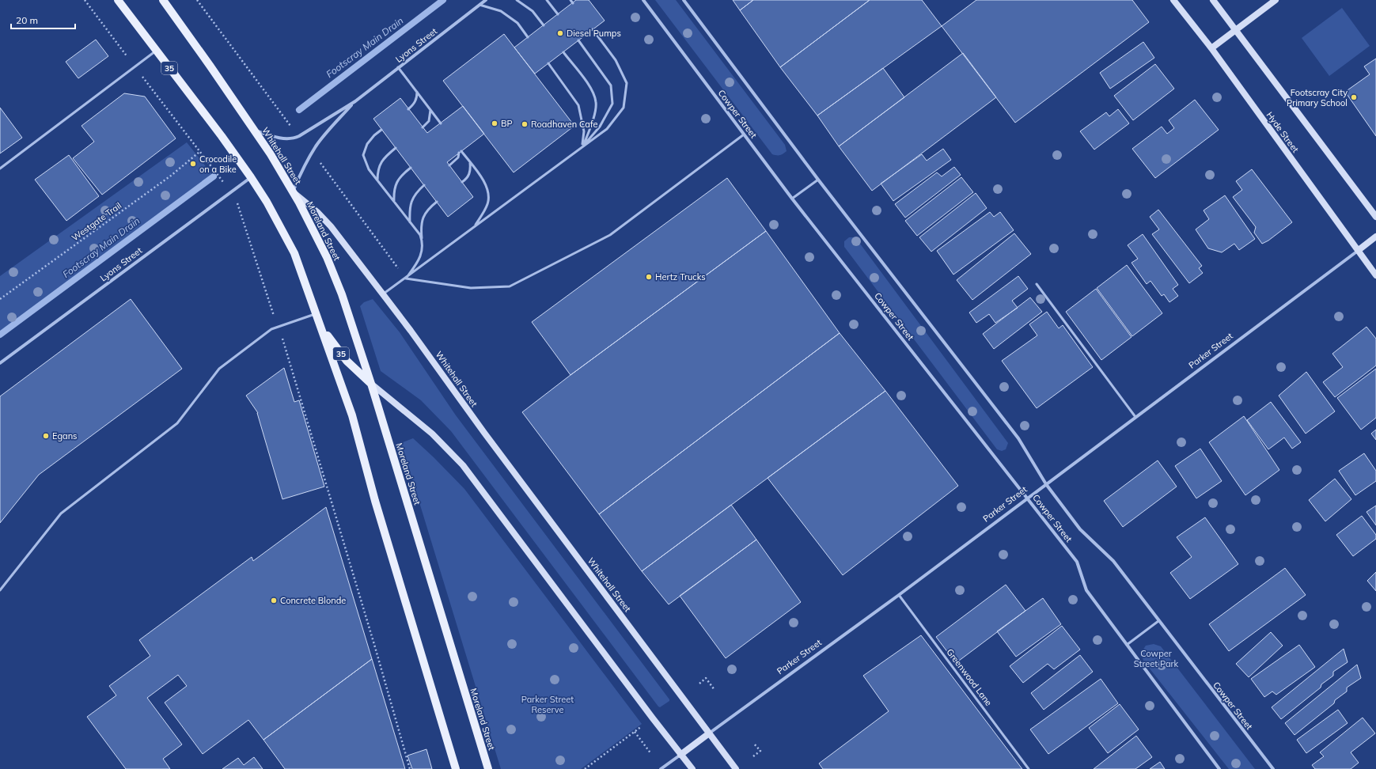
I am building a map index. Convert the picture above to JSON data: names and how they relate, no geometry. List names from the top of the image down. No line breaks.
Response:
{"streets":{"main road":["35","Hyde Street","Whitehall Street","Moreland Street","Parker Street"],"street":["Lyons Street","Cowper Street"],"lane":["Greenwood Lane"],"path":["Westgate Trail"]},"crossings":[["Lyons Street","35"],["Lyons Street","Whitehall Street"],["Lyons Street","Westgate Trail"],["Lyons Street","Moreland Street"],["35","Moreland Street"],["35","Parker Street"],["Cowper Street","Parker Street"],["Hyde Street","Parker Street"],["Whitehall Street","Moreland Street"],["Whitehall Street","Parker Street"],["Parker Street","Greenwood Lane"]],"water":["Footscray Main Drain"],"parks":["Cowper Street Park","Parker Street Reserve"],"places":["Diesel Pumps","Footscray City Primary School","BP","Roadhaven Cafe","Crocodile on a Bike","Hertz Trucks","Egans","Concrete Blonde"],"scale_bar":"20 m"}
